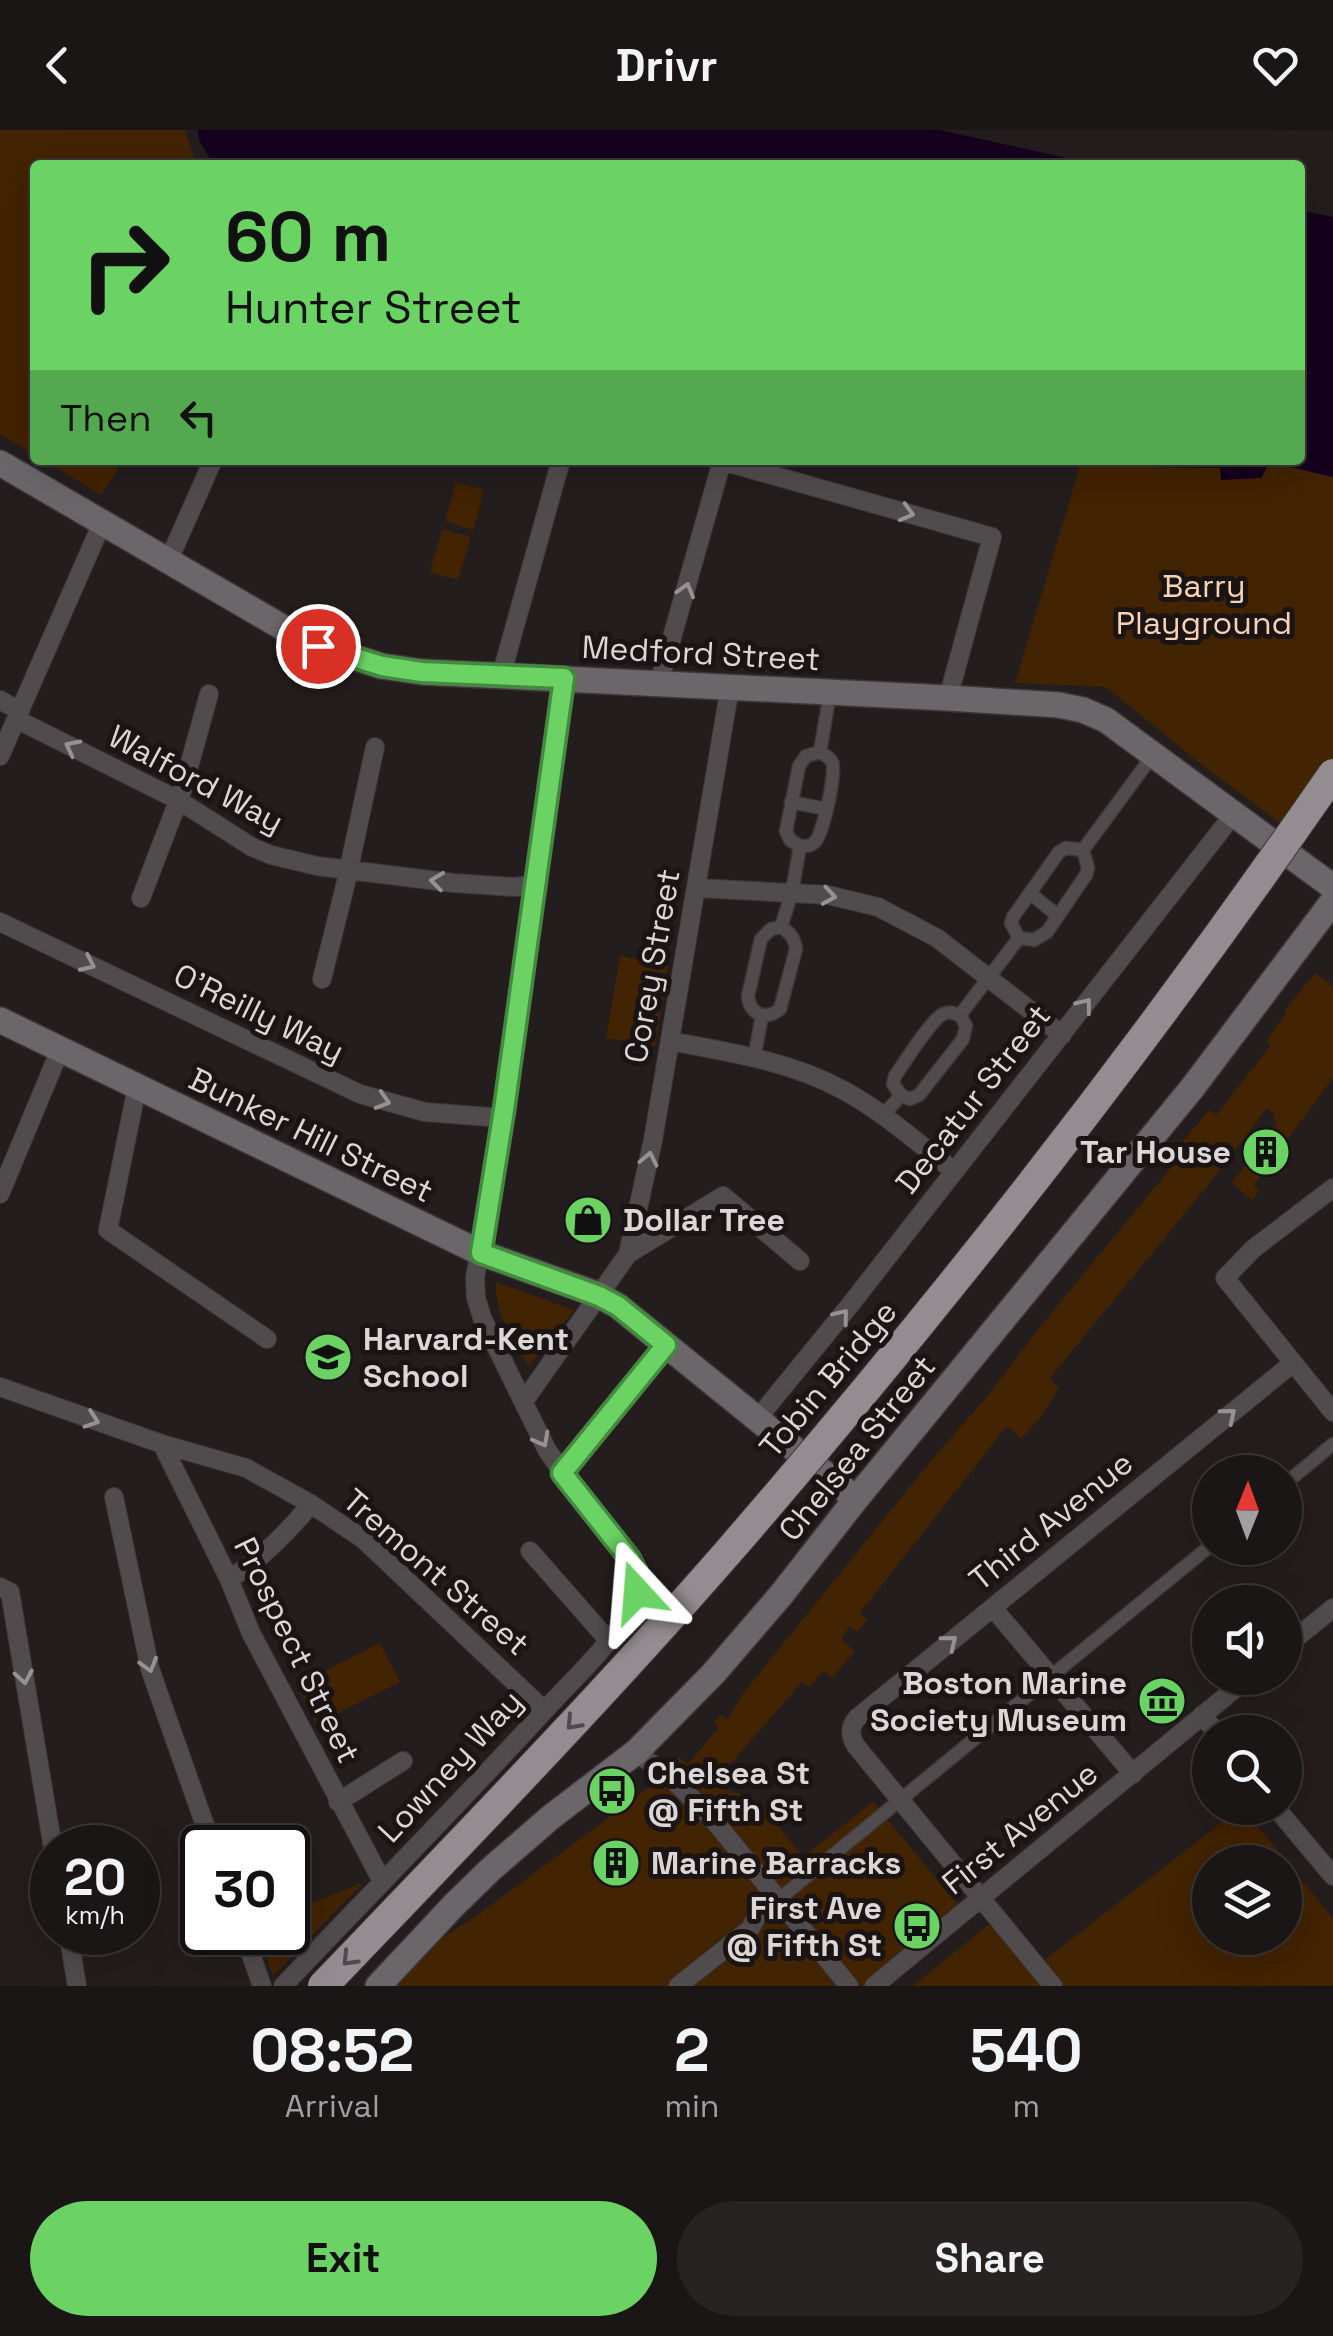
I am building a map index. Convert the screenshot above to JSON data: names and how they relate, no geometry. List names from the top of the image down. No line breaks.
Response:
{"streets":{"highway":["Tobin Bridge"],"main road":["Medford Street","Bunker Hill Street","Chelsea Street"],"street":["Walford Way","Corey Street","O'Reilly Way","Decatur Street","Third Avenue","Tremont Street","Prospect Street","Lowney Way","First Avenue"]},"crossings":[["Medford Street","Corey Street"],["Medford Street","Decatur Street"],["Decatur Street","Bunker Hill Street"],["Bunker Hill Street","Chelsea Street"],["Tremont Street","Prospect Street"],["Tremont Street","Lowney Way"],["Prospect Street","Lowney Way"]],"one_way":["Walford Way","O'Reilly Way","Decatur Street"],"parks":["Barry Playground"],"places":{"building":["Tar House","Marine Barracks"],"shop":["Dollar Tree"],"school or university":["Harvard-Kent School"],"museum":["Boston Marine Society Museum"],"bus stop":["Chelsea St @ Fifth St","First Ave @ Fifth St"]},"north":"top","page":{"header":"Drivr","turn":["60 m","Hunter Street"],"then":"Then","speed":"20 km/h","limit":"30","eta":["08:52","Arrival","2","min","540","m"],"buttons":["Exit","Share"]}}
